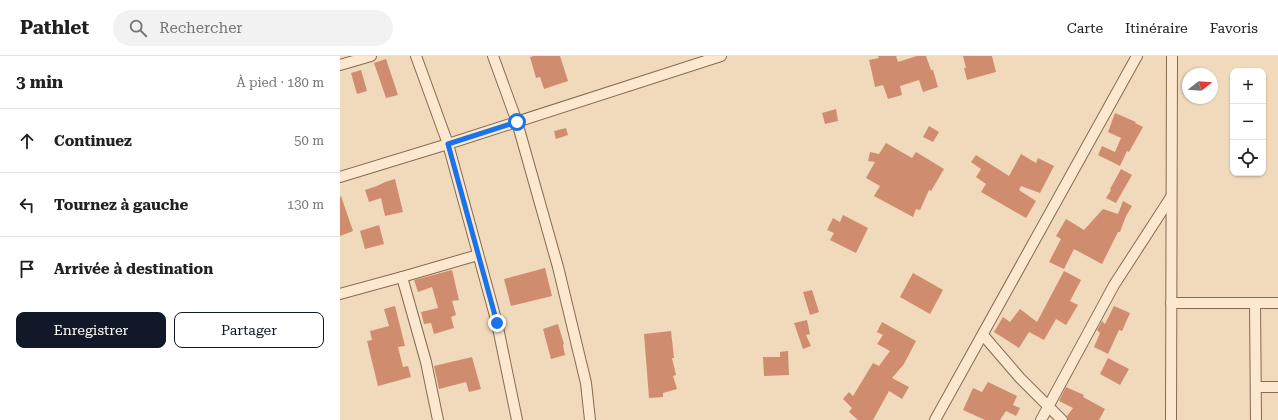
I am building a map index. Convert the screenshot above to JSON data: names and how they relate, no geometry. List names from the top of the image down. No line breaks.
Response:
{"north":"right","page":{"header":"Pathlet","search":"Rechercher","nav":["Carte","Itinéraire","Favoris"],"heading":["3 min","À pied · 180 m"],"map_buttons":["+","−"],"list":[["Continuez","50 m"],["Tournez à gauche","130 m"],"Arrivée à destination"],"buttons":["Enregistrer","Partager"]}}
